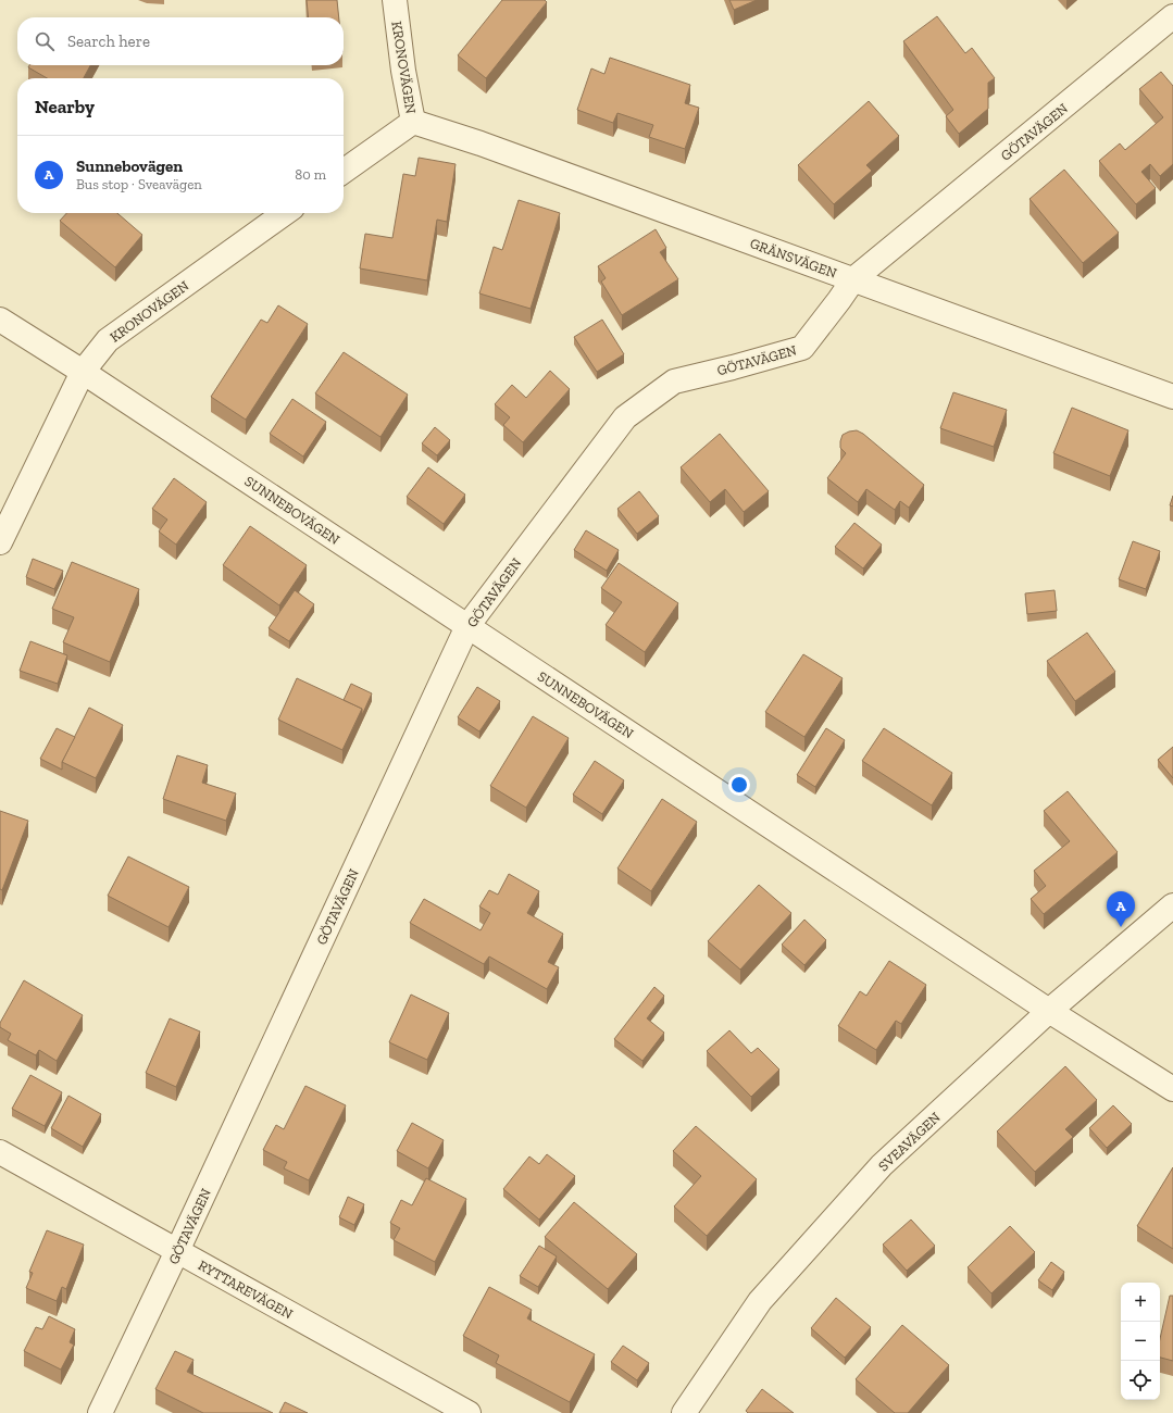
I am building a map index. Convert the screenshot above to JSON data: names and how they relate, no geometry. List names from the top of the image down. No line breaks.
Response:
{"streets":{"street":["KRONOVÄGEN","GÖTAVÄGEN","GRÄNSVÄGEN","SUNNEBOVÄGEN","SVEAVÄGEN","RYTTAREVÄGEN"]},"crossings":[["KRONOVÄGEN","GRÄNSVÄGEN"],["KRONOVÄGEN","SUNNEBOVÄGEN"],["GÖTAVÄGEN","GRÄNSVÄGEN"],["GÖTAVÄGEN","SUNNEBOVÄGEN"],["GÖTAVÄGEN","RYTTAREVÄGEN"],["SUNNEBOVÄGEN","SVEAVÄGEN"]],"page":{"search":"Search here","heading":"Nearby","list":[{"mark":"A","name":"Sunnebovägen","note":"Bus stop · Sveavägen","value":"80 m"}],"pins":"A","map_buttons":["+","−"]}}
